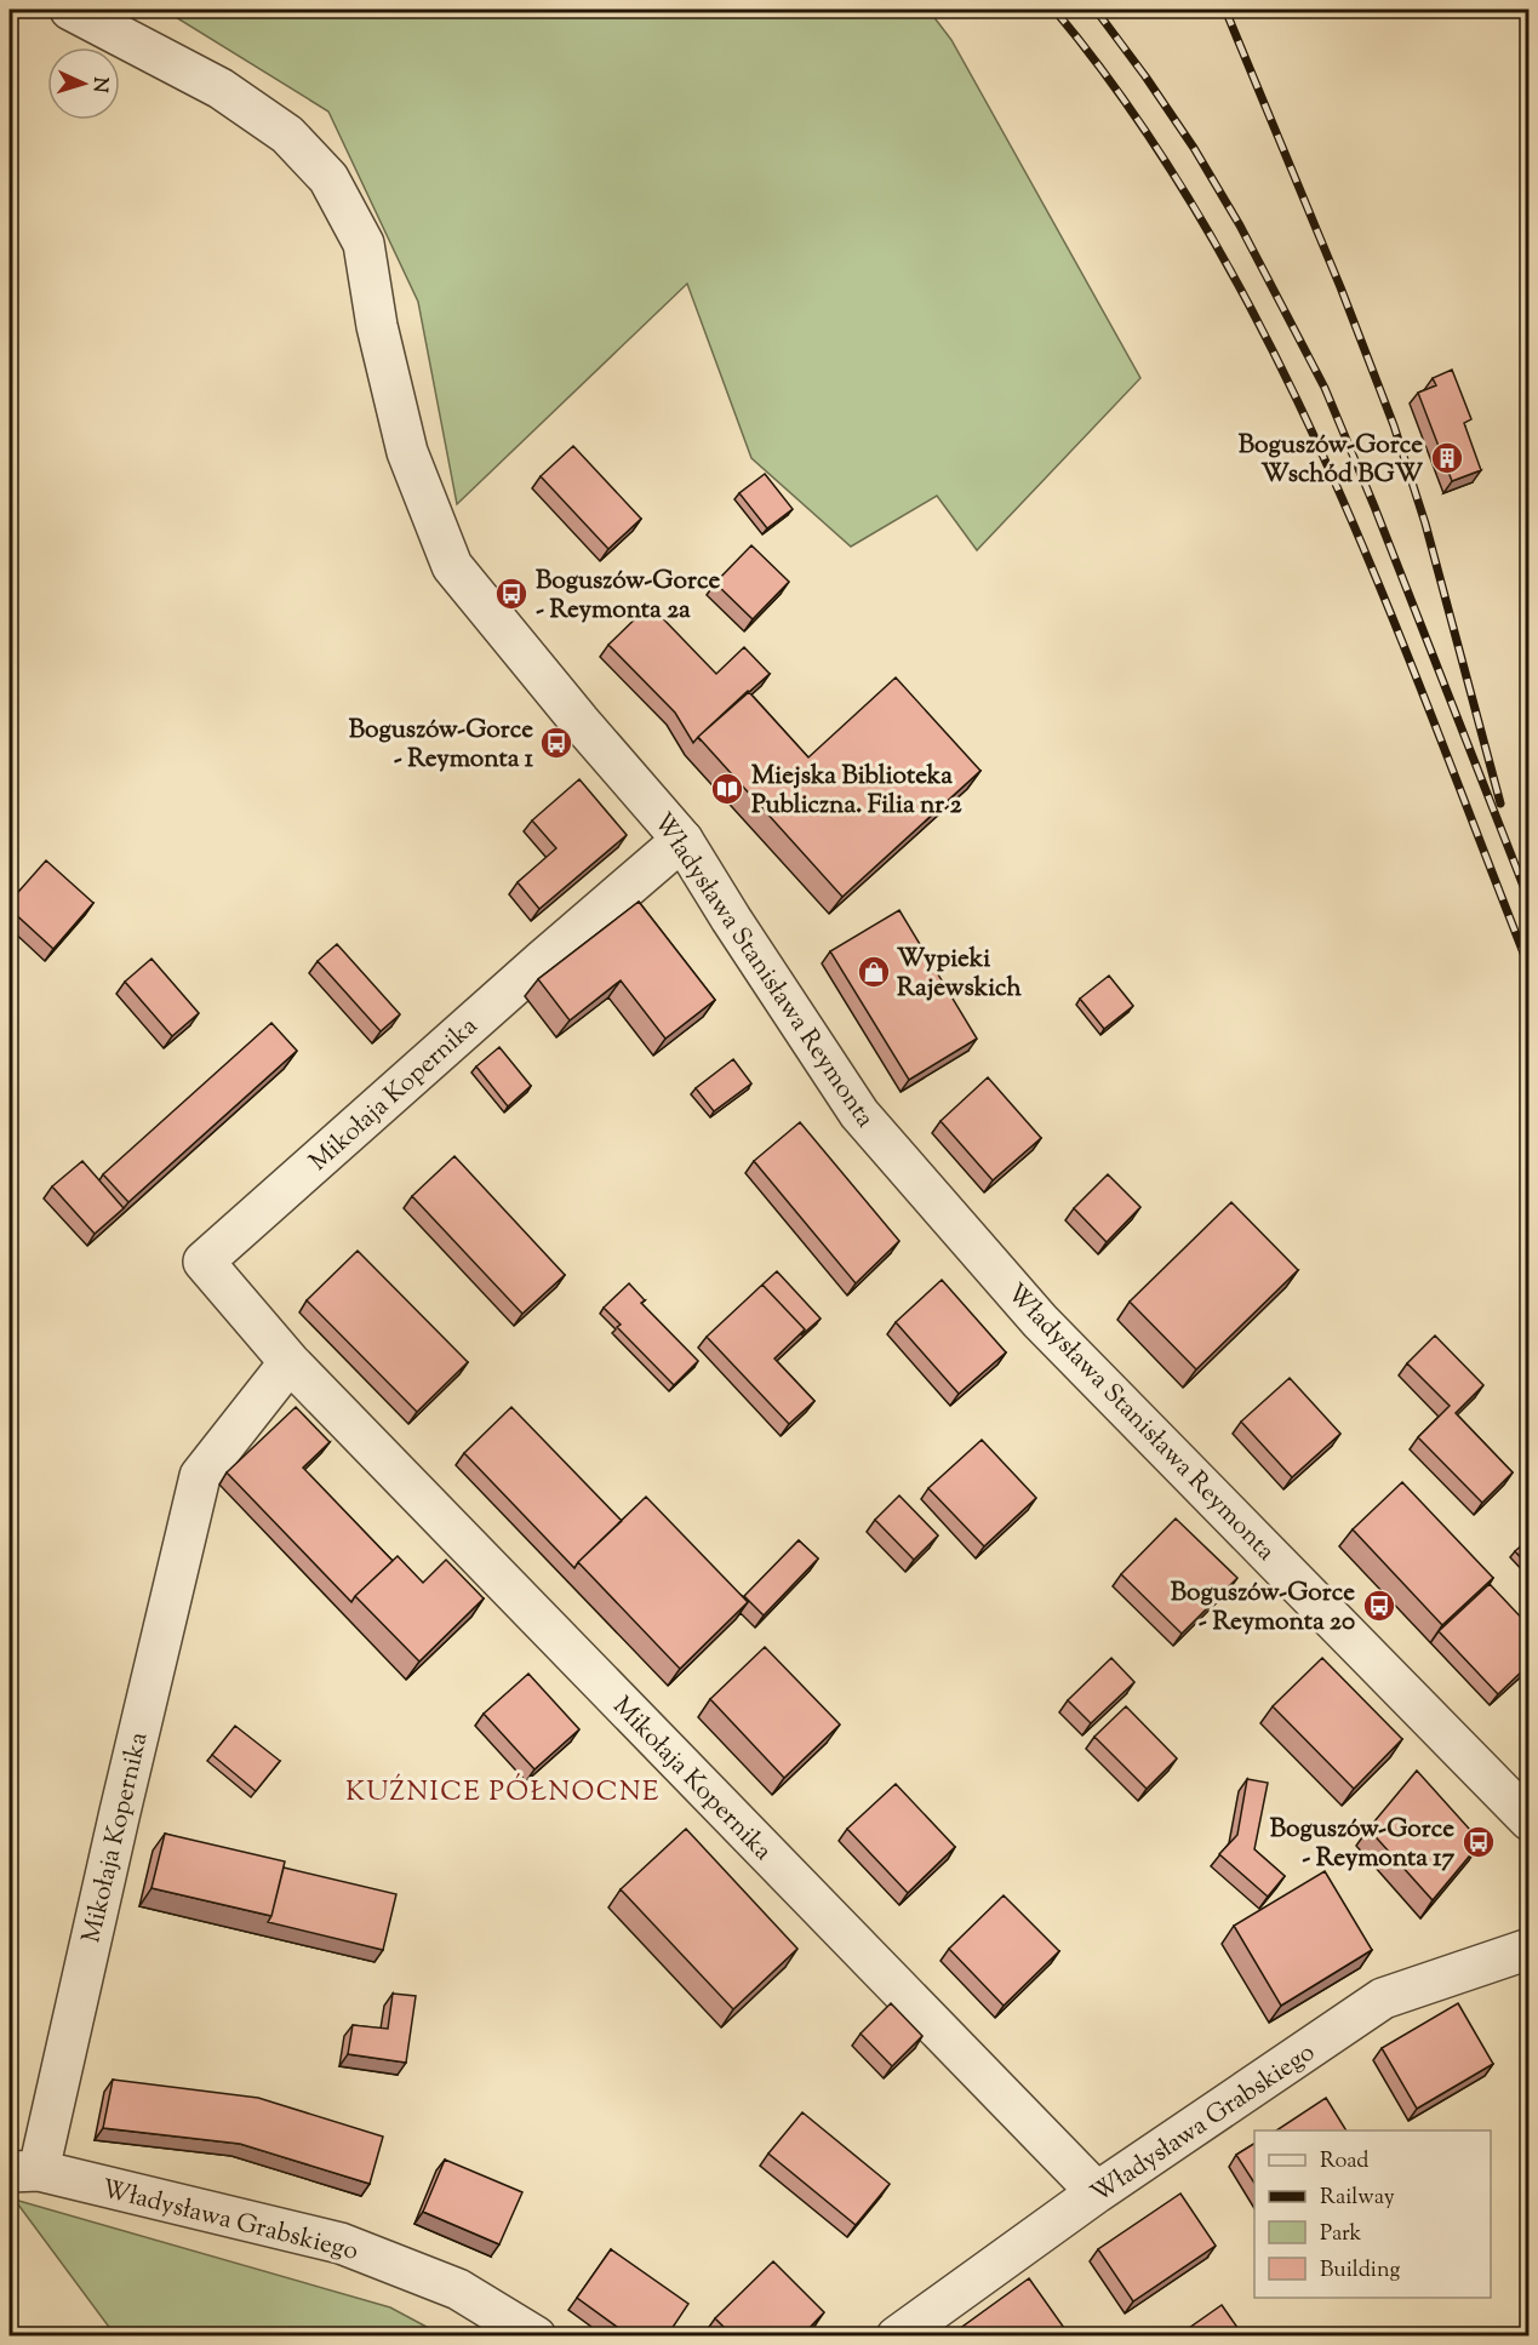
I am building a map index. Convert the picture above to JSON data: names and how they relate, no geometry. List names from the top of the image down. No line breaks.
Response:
{"streets":{"street":["Władysława Stanisława Reymonta","Mikołaja Kopernika","Władysława Grabskiego"]},"crossings":[["Władysława Stanisława Reymonta","Mikołaja Kopernika"],["Mikołaja Kopernika","Władysława Grabskiego"]],"districts":["KUŹNICE PÓŁNOCNE"],"places":{"building":["Boguszów-Gorce Wschód BGW"],"bus stop":["Boguszów-Gorce - Reymonta 2a","Boguszów-Gorce - Reymonta 1","Boguszów-Gorce - Reymonta 20","Boguszów-Gorce - Reymonta 17"],"library":["Miejska Biblioteka Publiczna. Filia nr 2"],"shop":["Wypieki Rajewskich"]},"legend":["Road","Railway","Park","Building"],"north":"right"}
